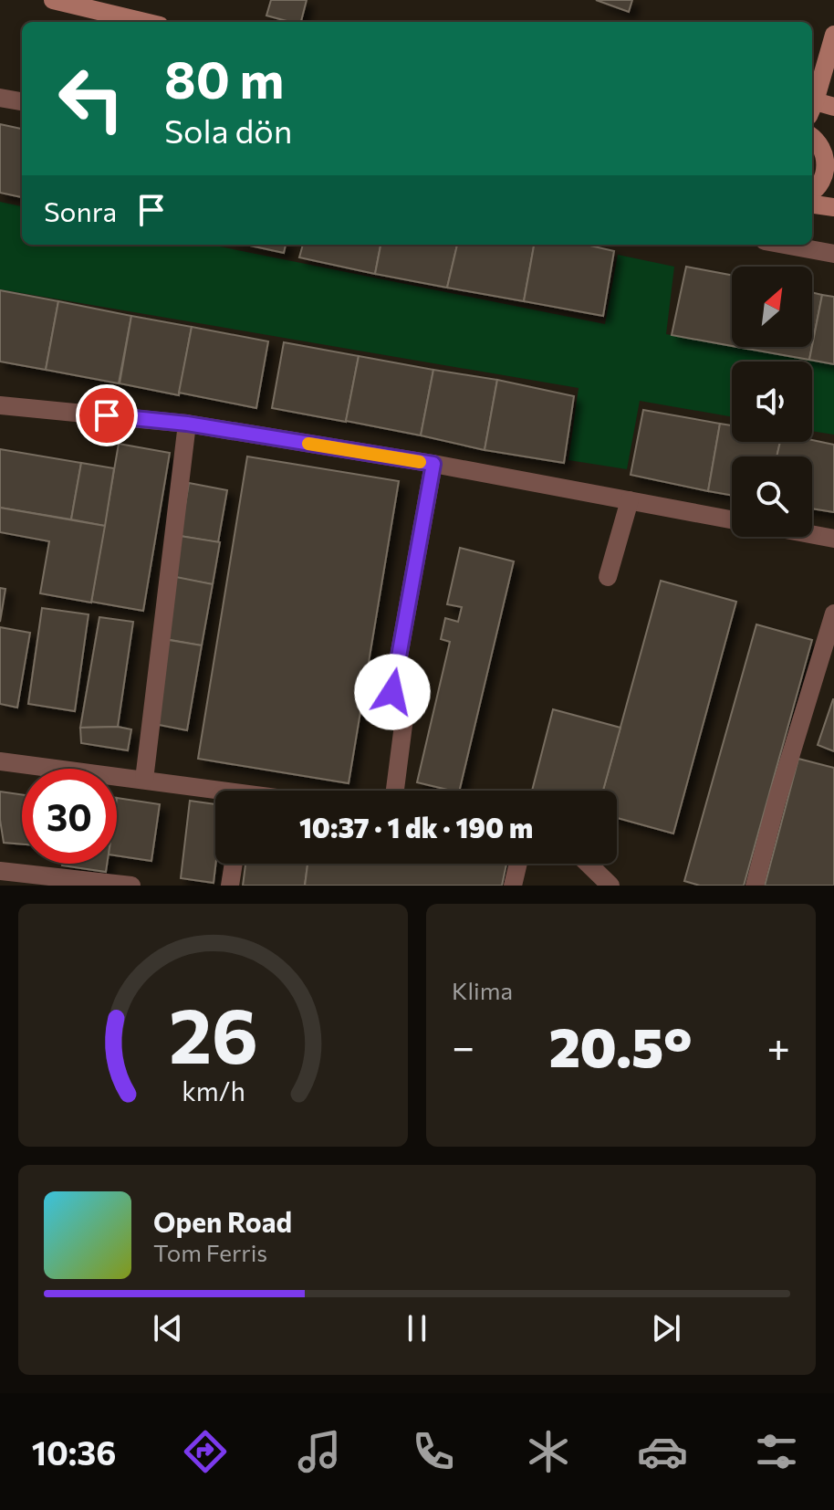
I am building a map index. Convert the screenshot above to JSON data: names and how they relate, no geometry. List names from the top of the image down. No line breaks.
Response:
{"north":"top right","page":{"turn":["80 m","Sola dön"],"then":"Sonra","limit":"30","trip":"10:37 · 1 dk · 190 m","tile":"Klima","heat":["−","20.5°","+"],"song":["Open Road","Tom Ferris"],"tabs":"10:36","gauge":["26","km/h"]}}
